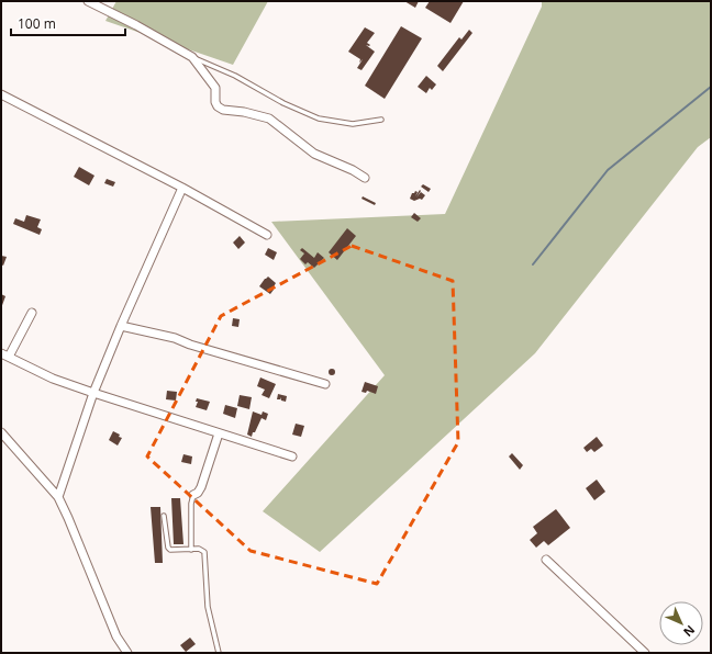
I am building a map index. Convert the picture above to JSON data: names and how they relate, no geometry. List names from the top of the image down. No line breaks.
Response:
{"scale_bar":"100 m","north":"bottom right"}
